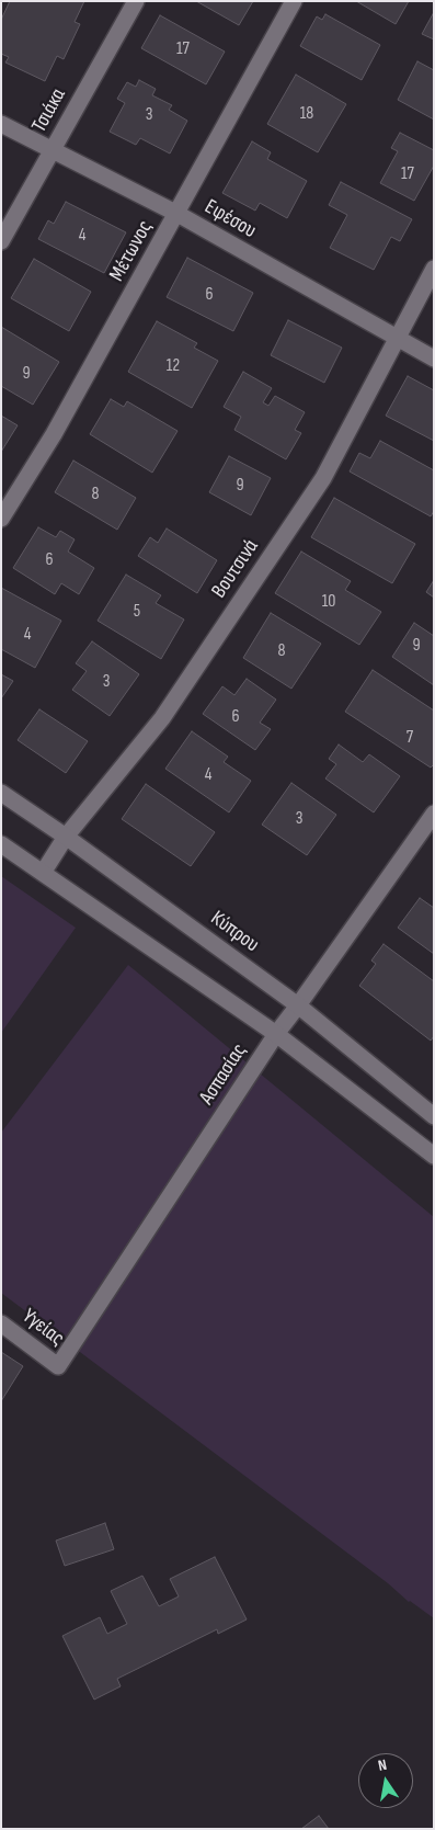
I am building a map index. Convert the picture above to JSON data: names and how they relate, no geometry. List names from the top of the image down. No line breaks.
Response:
{"streets":{"street":["Τσιάκα","Εφέσου","Μέτωνος","Βουτσινά","Κύπρου","Ασπασίας","Υγείας"]},"crossings":[["Τσιάκα","Εφέσου"],["Εφέσου","Μέτωνος"],["Εφέσου","Βουτσινά"],["Βουτσινά","Κύπρου"],["Κύπρου","Ασπασίας"],["Ασπασίας","Υγείας"]],"house_numbers":["17","18","3","17","4","6","12","9","9","8","6","10","5","4","9","8","3","6","7","4","3"],"north":"top"}
